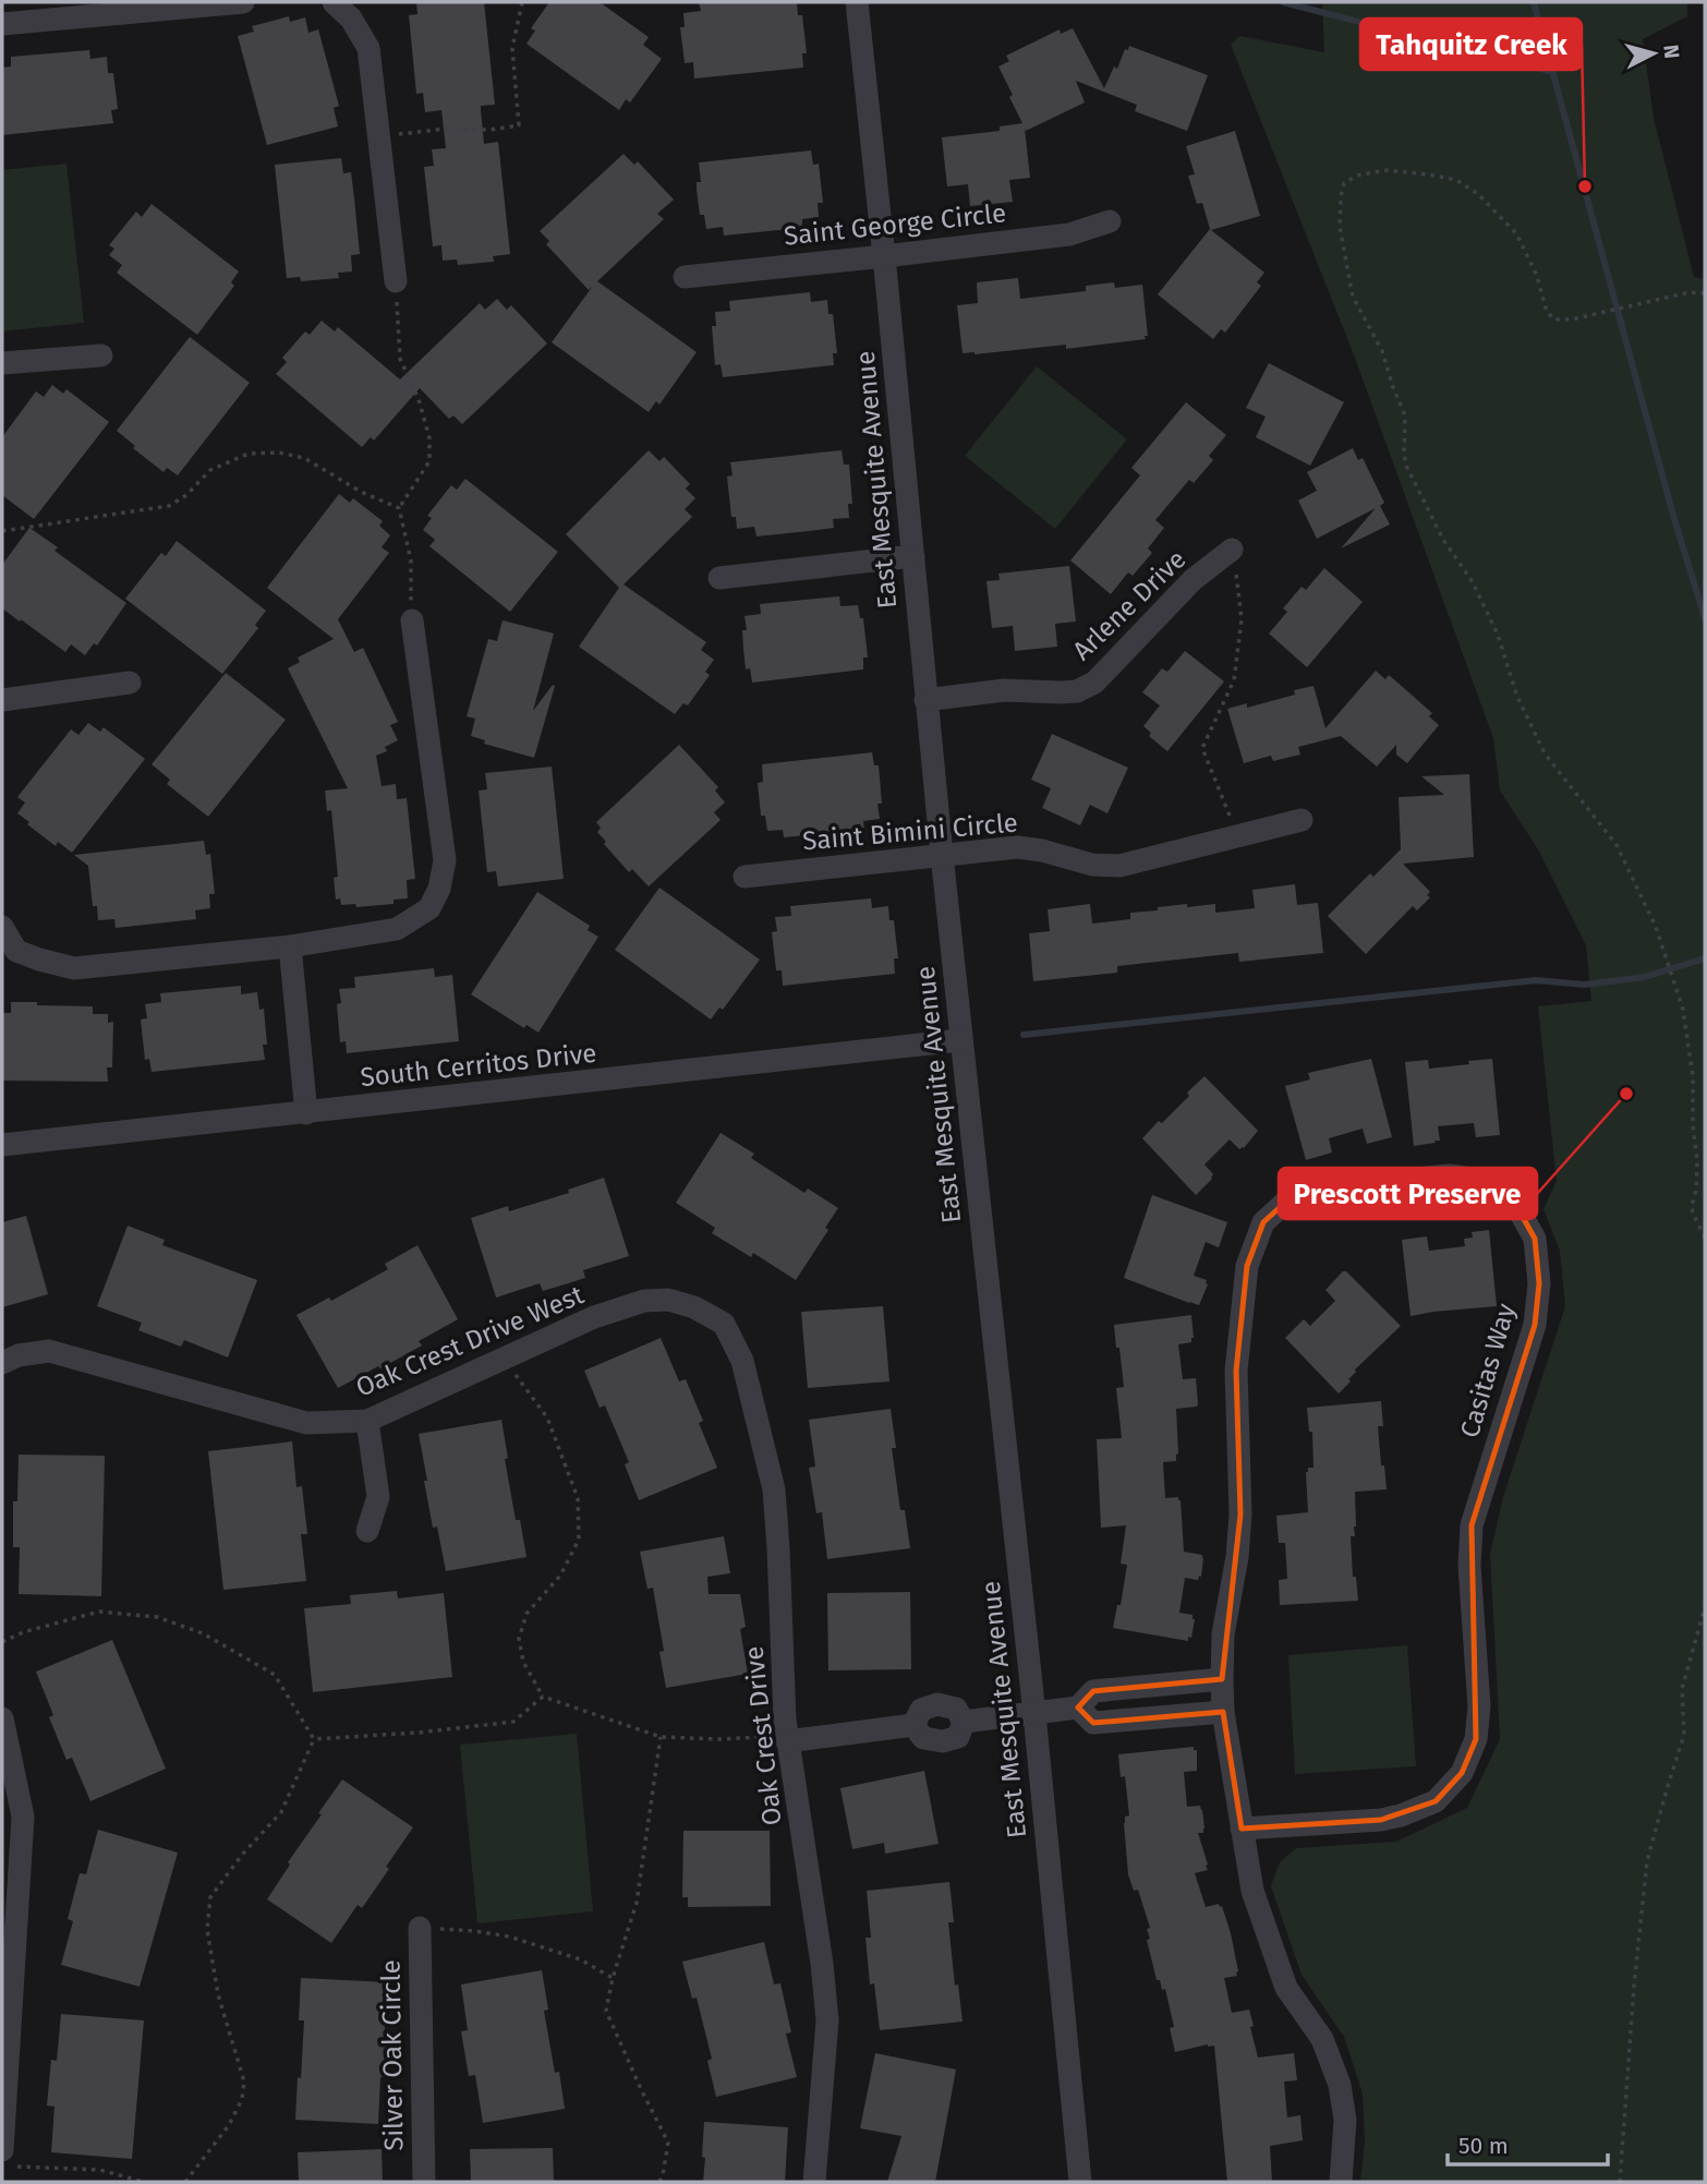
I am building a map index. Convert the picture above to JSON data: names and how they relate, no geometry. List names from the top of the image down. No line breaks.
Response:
{"streets":{"street":["Saint George Circle","East Mesquite Avenue","Arlene Drive","Saint Bimini Circle","South Cerritos Drive","Oak Crest Drive West","Casitas Way","Oak Crest Drive","Silver Oak Circle"]},"crossings":[["Saint George Circle","East Mesquite Avenue"],["East Mesquite Avenue","Arlene Drive"],["East Mesquite Avenue","Saint Bimini Circle"],["East Mesquite Avenue","South Cerritos Drive"],["Oak Crest Drive West","Oak Crest Drive"]],"places":["Tahquitz Creek","Prescott Preserve"],"scale_bar":"50 m","north":"right"}
